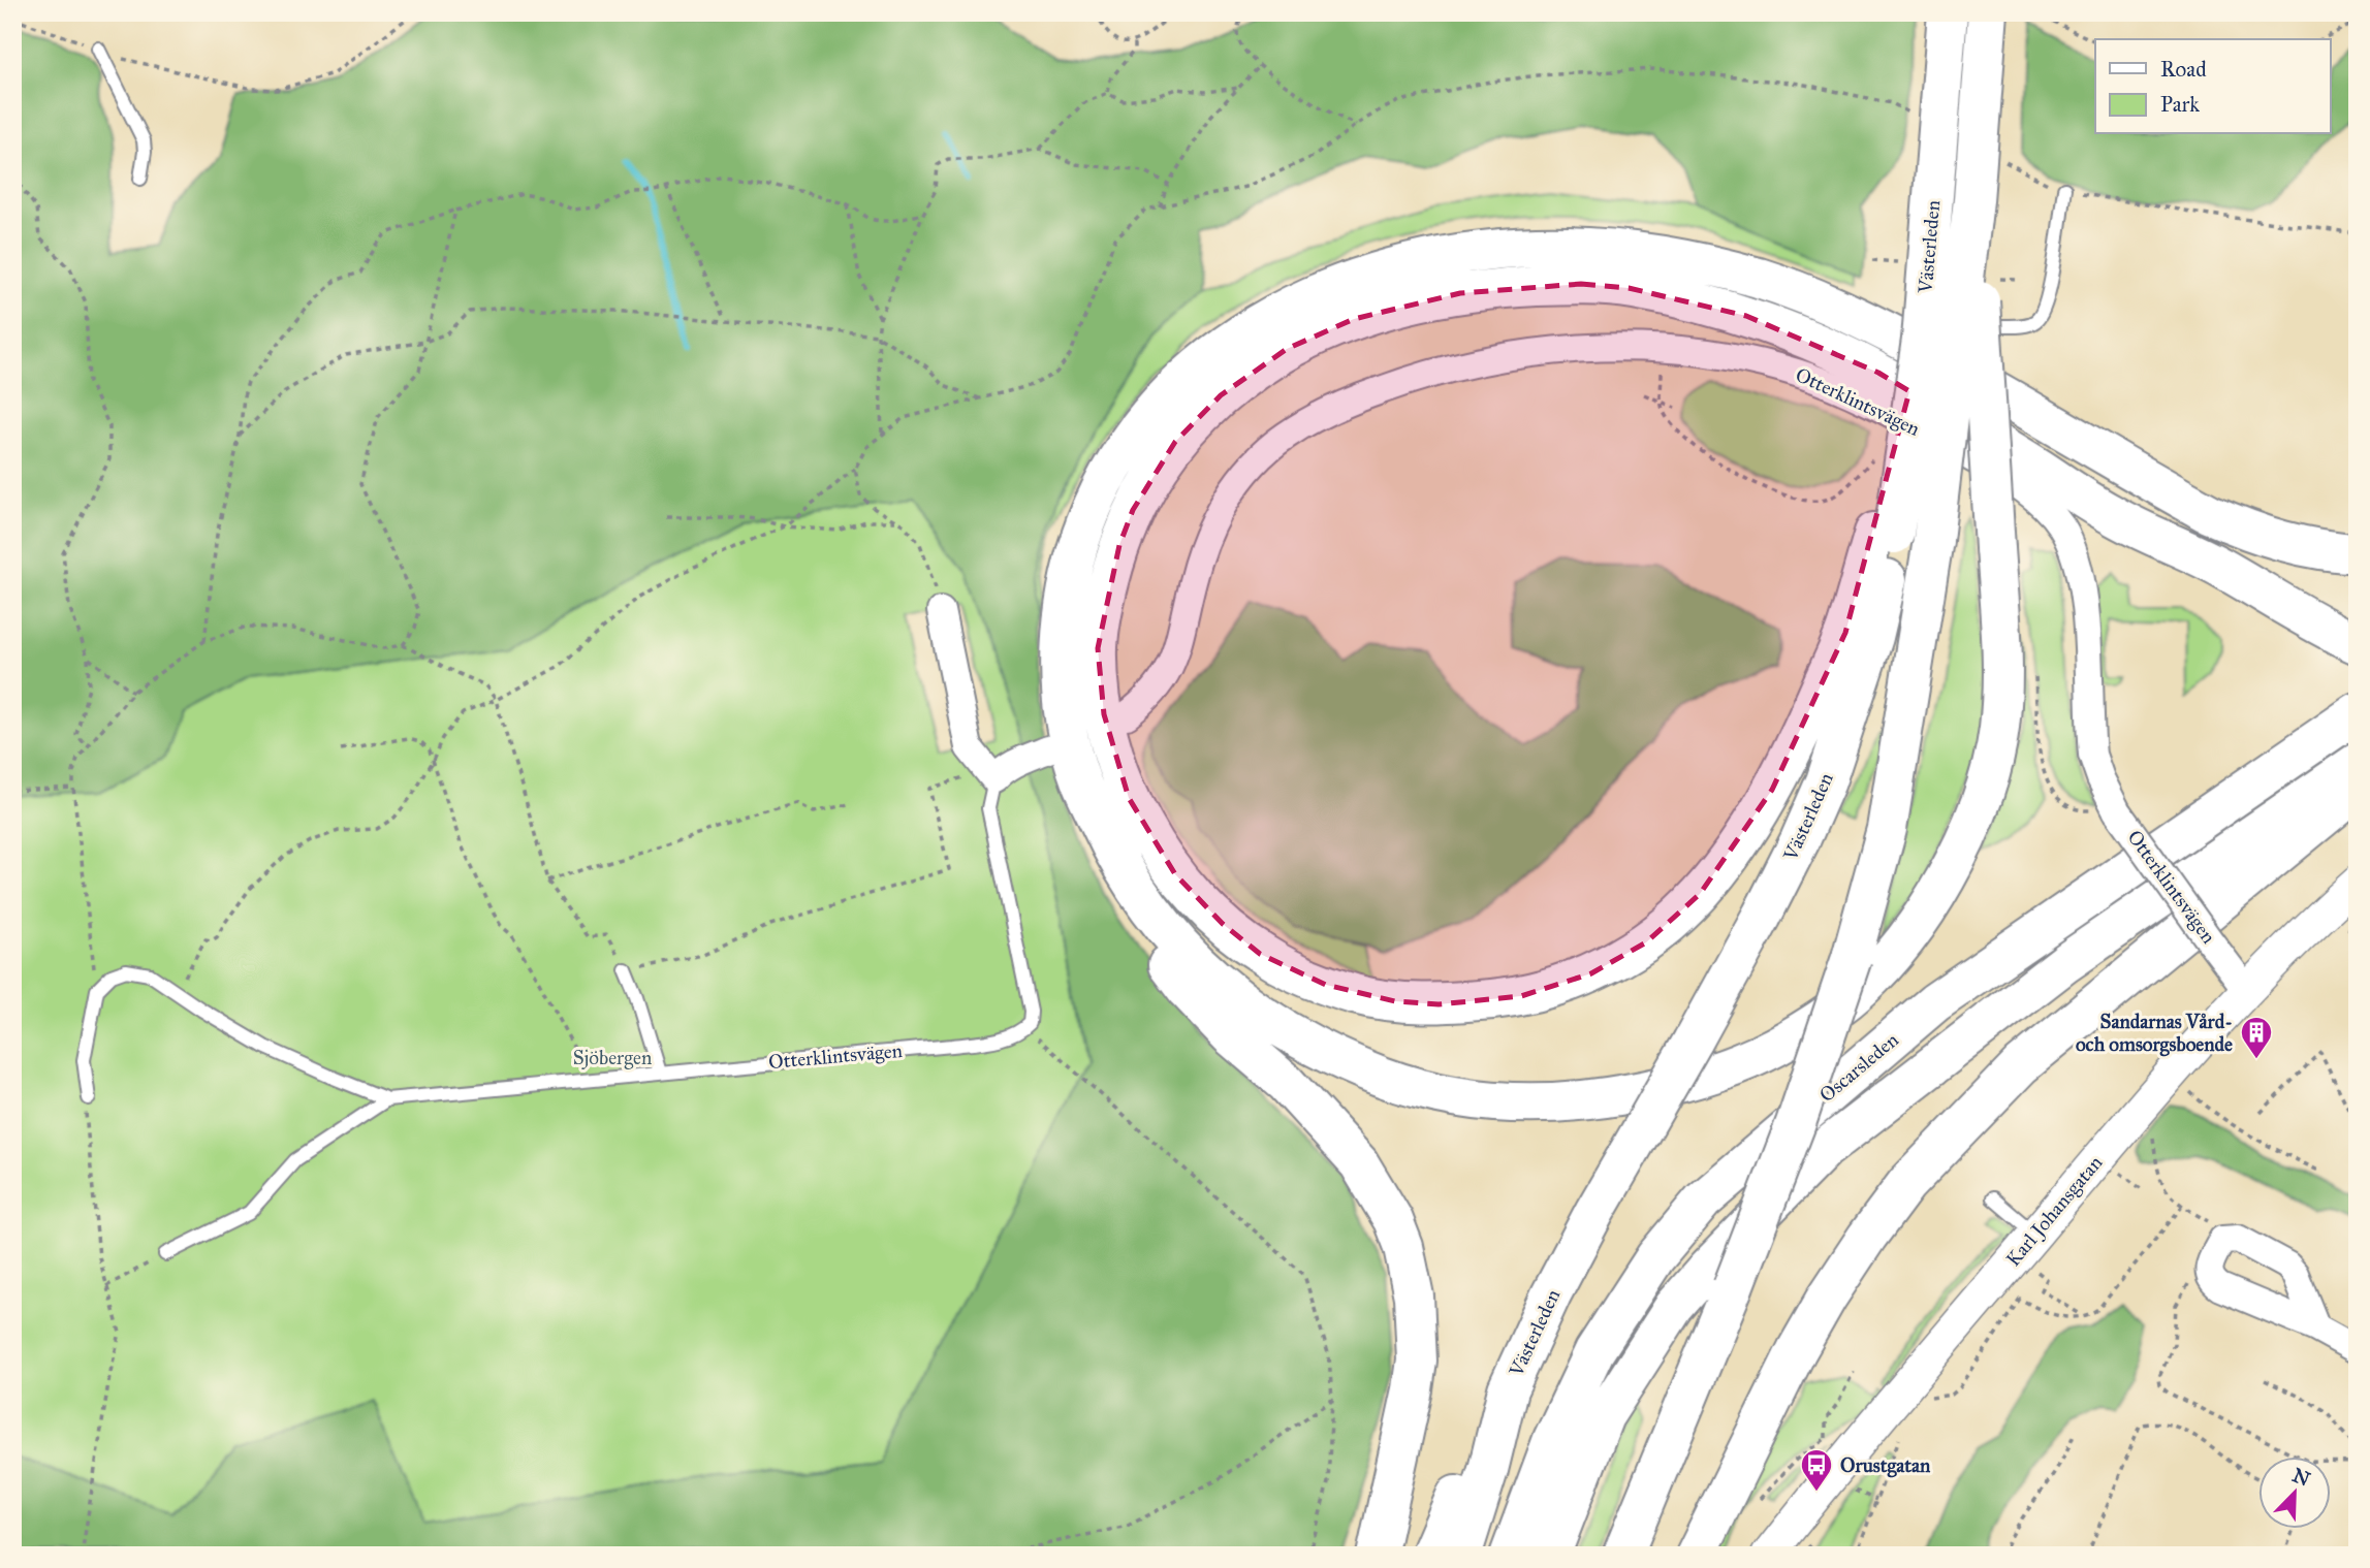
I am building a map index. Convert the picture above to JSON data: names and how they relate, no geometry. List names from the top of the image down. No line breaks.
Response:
{"streets":{"highway":["Västerleden","Oscarsleden"],"street":["Otterklintsvägen","Karl Johansgatan"]},"crossings":[["Otterklintsvägen","Karl Johansgatan"]],"parks":["Sjöbergen"],"places":{"building":["Sandarnas Vård- och omsorgsboende"],"bus stop":["Orustgatan"]},"legend":["Road","Park"],"north":"top right"}
